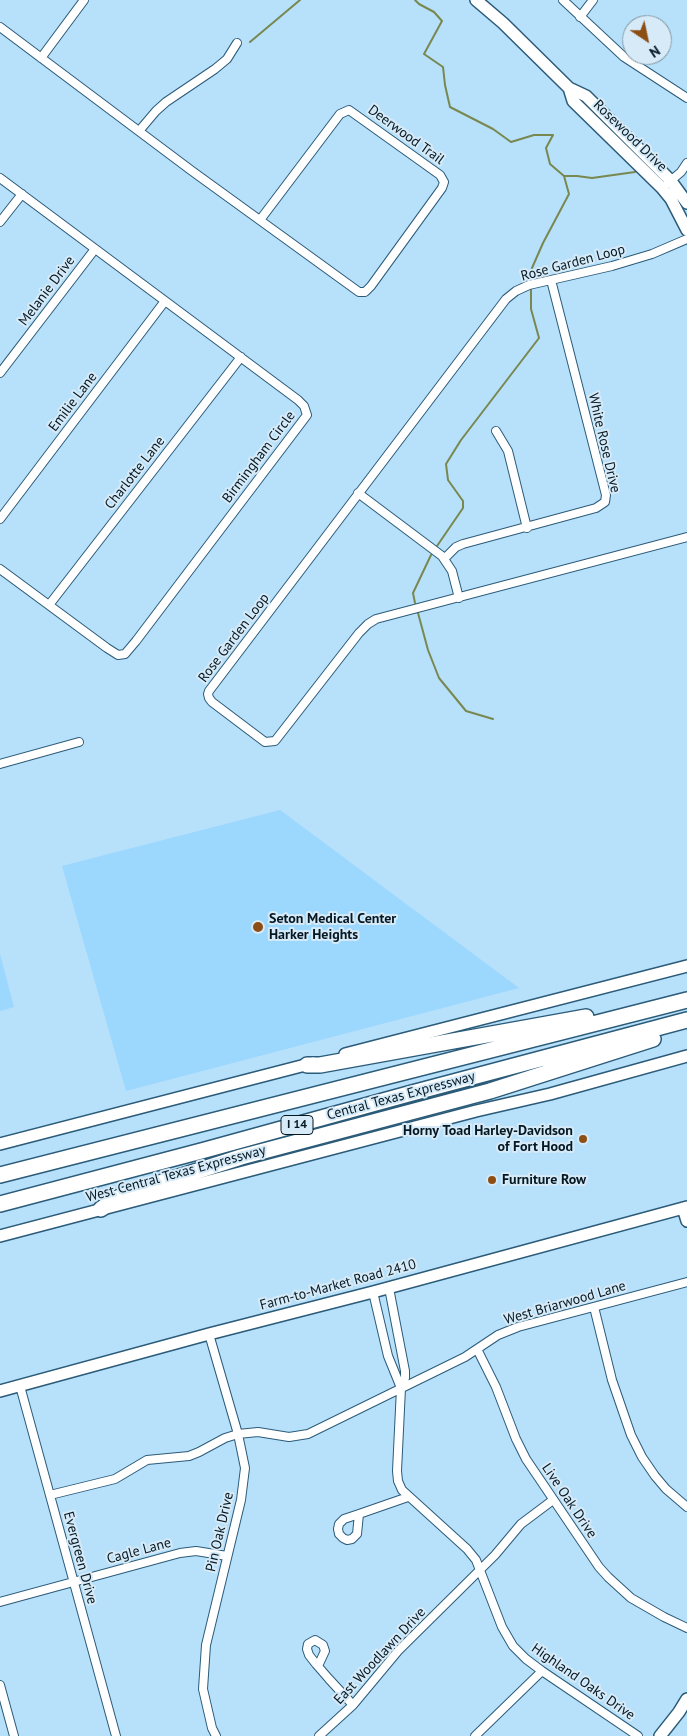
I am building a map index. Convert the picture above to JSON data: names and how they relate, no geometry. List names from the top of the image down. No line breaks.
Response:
{"streets":{"highway":["Central Texas Expressway","I 14"],"main road":["Rosewood Drive","West Central Texas Expressway","Farm-to-Market Road 2410"],"street":["Deerwood Trail","Rose Garden Loop","Melanie Drive","Emilie Lane","White Rose Drive","Birmingham Circle","Charlotte Lane","West Briarwood Lane","Live Oak Drive","Pin Oak Drive","Cagle Lane","Evergreen Drive","East Woodlawn Drive","Highland Oaks Drive"]},"crossings":[["Rose Garden Loop","White Rose Drive"],["Melanie Drive","Birmingham Circle"],["Emilie Lane","Birmingham Circle"],["Birmingham Circle","Charlotte Lane"],["Farm-to-Market Road 2410","Pin Oak Drive"],["Farm-to-Market Road 2410","Evergreen Drive"],["Farm-to-Market Road 2410","Highland Oaks Drive"],["West Briarwood Lane","Live Oak Drive"],["West Briarwood Lane","Pin Oak Drive"],["West Briarwood Lane","Evergreen Drive"],["West Briarwood Lane","Highland Oaks Drive"],["Live Oak Drive","East Woodlawn Drive"],["Pin Oak Drive","Cagle Lane"],["Cagle Lane","Evergreen Drive"],["East Woodlawn Drive","Highland Oaks Drive"]],"places":["Seton Medical Center Harker Heights","Horny Toad Harley-Davidson of Fort Hood","Furniture Row"],"north":"bottom right"}
